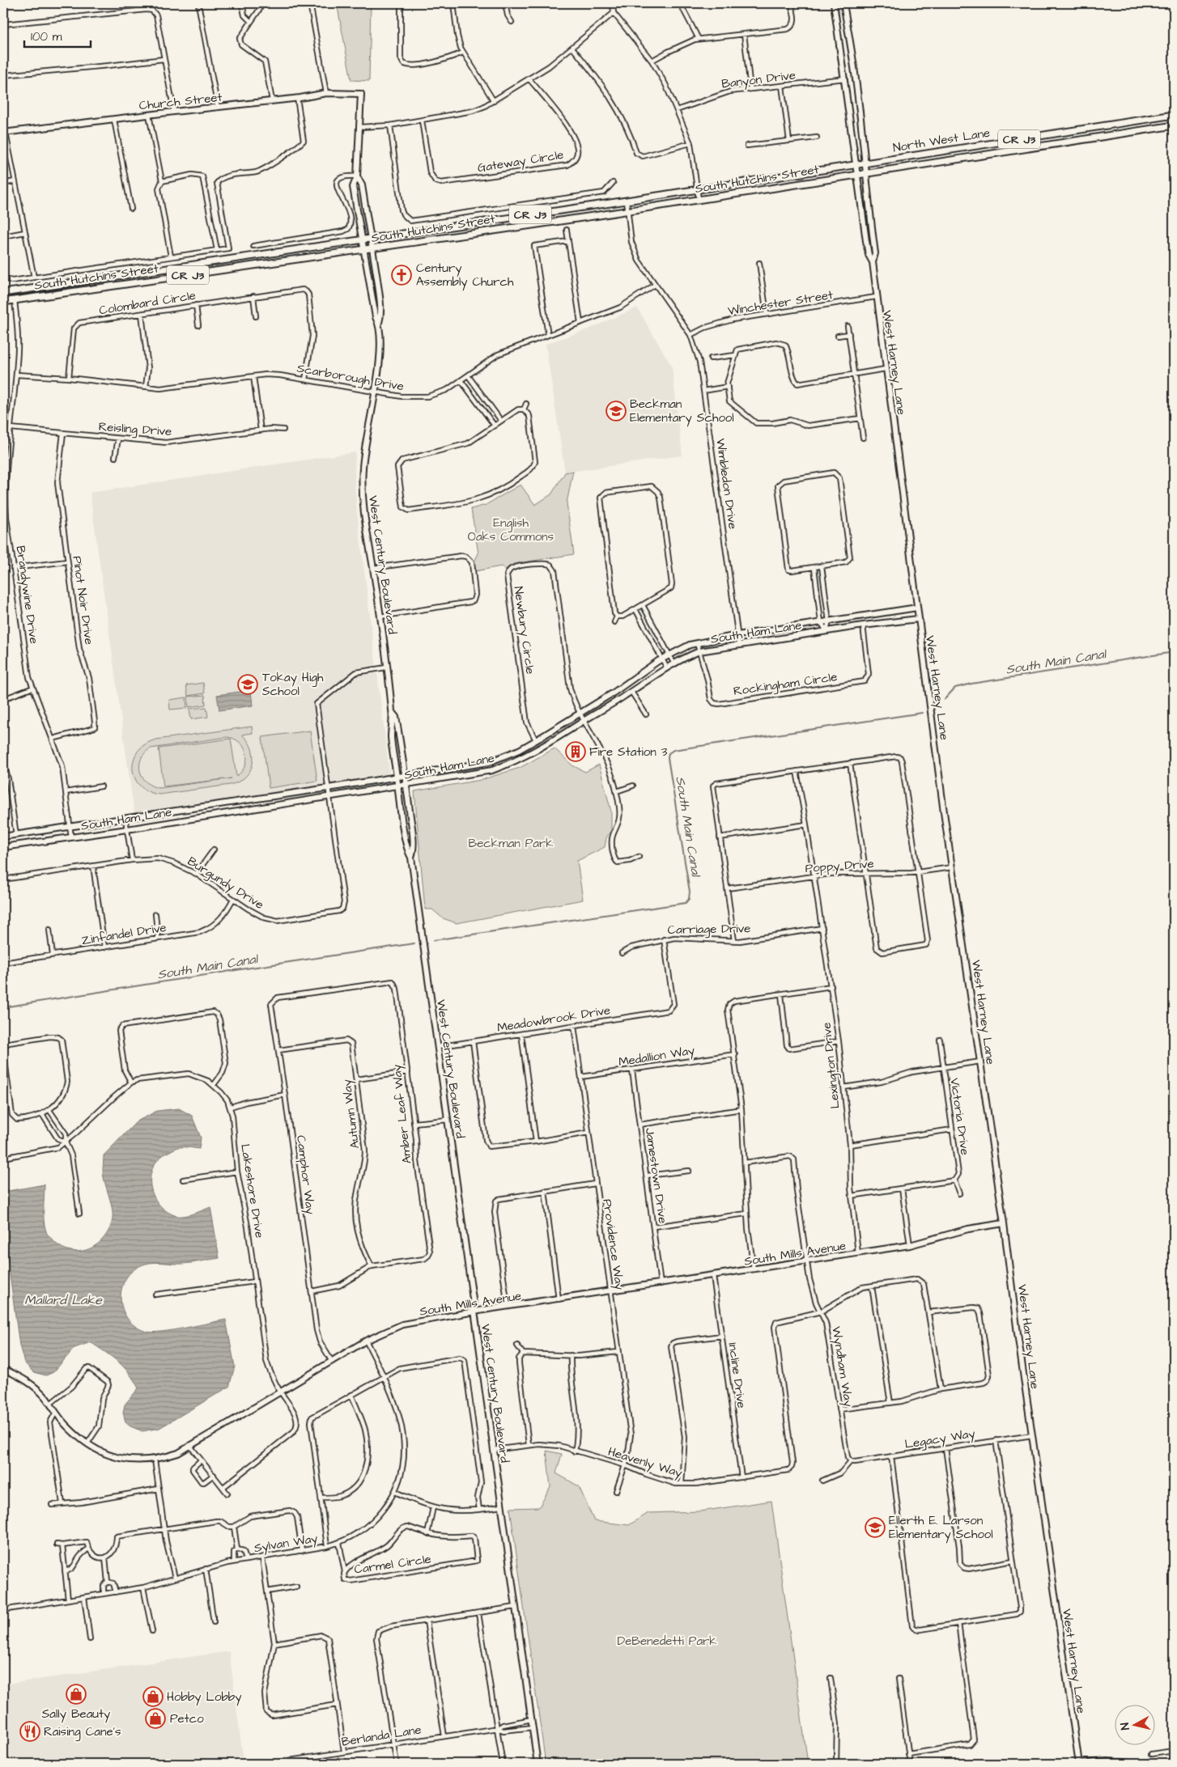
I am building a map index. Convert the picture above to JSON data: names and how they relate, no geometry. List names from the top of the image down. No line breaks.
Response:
{"streets":{"main road":["Church Street","CR J3","North West Lane","South Hutchins Street","West Harney Lane","West Century Boulevard","South Ham Lane","South Mills Avenue"],"street":["Banyon Drive","Gateway Circle","Colombard Circle","Winchester Street","Scarborough Drive","Reisling Drive","Wimbledon Drive","Brandywine Drive","Pinot Noir Drive","Newbury Circle","Rockingham Circle","Poppy Drive","Burgundy Drive","Carriage Drive","Zinfandel Drive","Meadowbrook Drive","Medallion Way","Lexington Drive","Autumn Way","Amber Leaf Way","Victoria Drive","Camphor Way","Jamestown Drive","Lakeshore Drive","Providence Way","Wyndham Way","Incline Drive","Legacy Way","Heavenly Way","Sylvan Way","Carmel Circle","Berlanda Lane"]},"crossings":[["Banyon Drive","West Harney Lane"],["Church Street","West Century Boulevard"],["North West Lane","South Hutchins Street"],["North West Lane","West Harney Lane"],["South Hutchins Street","West Harney Lane"],["South Hutchins Street","Wimbledon Drive"],["South Hutchins Street","West Century Boulevard"],["South Hutchins Street","Brandywine Drive"],["Colombard Circle","Scarborough Drive"],["Winchester Street","West Harney Lane"],["Winchester Street","Wimbledon Drive"],["West Harney Lane","South Ham Lane"],["West Harney Lane","Poppy Drive"],["West Harney Lane","South Mills Avenue"],["West Harney Lane","Legacy Way"],["Scarborough Drive","Wimbledon Drive"],["Scarborough Drive","West Century Boulevard"],["Scarborough Drive","Brandywine Drive"],["Reisling Drive","Brandywine Drive"],["Reisling Drive","Pinot Noir Drive"],["Wimbledon Drive","South Ham Lane"],["West Century Boulevard","South Ham Lane"],["West Century Boulevard","Meadowbrook Drive"],["West Century Boulevard","South Mills Avenue"],["West Century Boulevard","Heavenly Way"],["West Century Boulevard","Berlanda Lane"],["Brandywine Drive","Pinot Noir Drive"],["Brandywine Drive","South Ham Lane"],["Newbury Circle","South Ham Lane"],["South Ham Lane","Rockingham Circle"],["South Ham Lane","Burgundy Drive"],["Poppy Drive","Lexington Drive"],["Burgundy Drive","Zinfandel Drive"],["Carriage Drive","Meadowbrook Drive"],["Carriage Drive","Lexington Drive"],["Meadowbrook Drive","Providence Way"],["Medallion Way","Jamestown Drive"],["Medallion Way","Providence Way"],["Lexington Drive","South Mills Avenue"],["Autumn Way","Amber Leaf Way"],["Autumn Way","Camphor Way"],["Amber Leaf Way","Camphor Way"],["Camphor Way","South Mills Avenue"],["Jamestown Drive","South Mills Avenue"],["Lakeshore Drive","South Mills Avenue"],["Providence Way","South Mills Avenue"],["Providence Way","Heavenly Way"],["South Mills Avenue","Wyndham Way"],["South Mills Avenue","Incline Drive"],["South Mills Avenue","Sylvan Way"],["Wyndham Way","Legacy Way"],["Wyndham Way","Heavenly Way"],["Incline Drive","Heavenly Way"]],"water":["South Main Canal","Mallard Lake"],"parks":["English Oaks Commons","Beckman Park","DeBenedetti Park"],"places":{"church":["Century Assembly Church"],"school or university":["Beckman Elementary School","Tokay High School","Ellerth E. Larson Elementary School"],"building":["Fire Station 3"],"shop":["Sally Beauty","Hobby Lobby","Petco"],"restaurant":["Raising Cane's"]},"scale_bar":"100 m","north":"left"}
